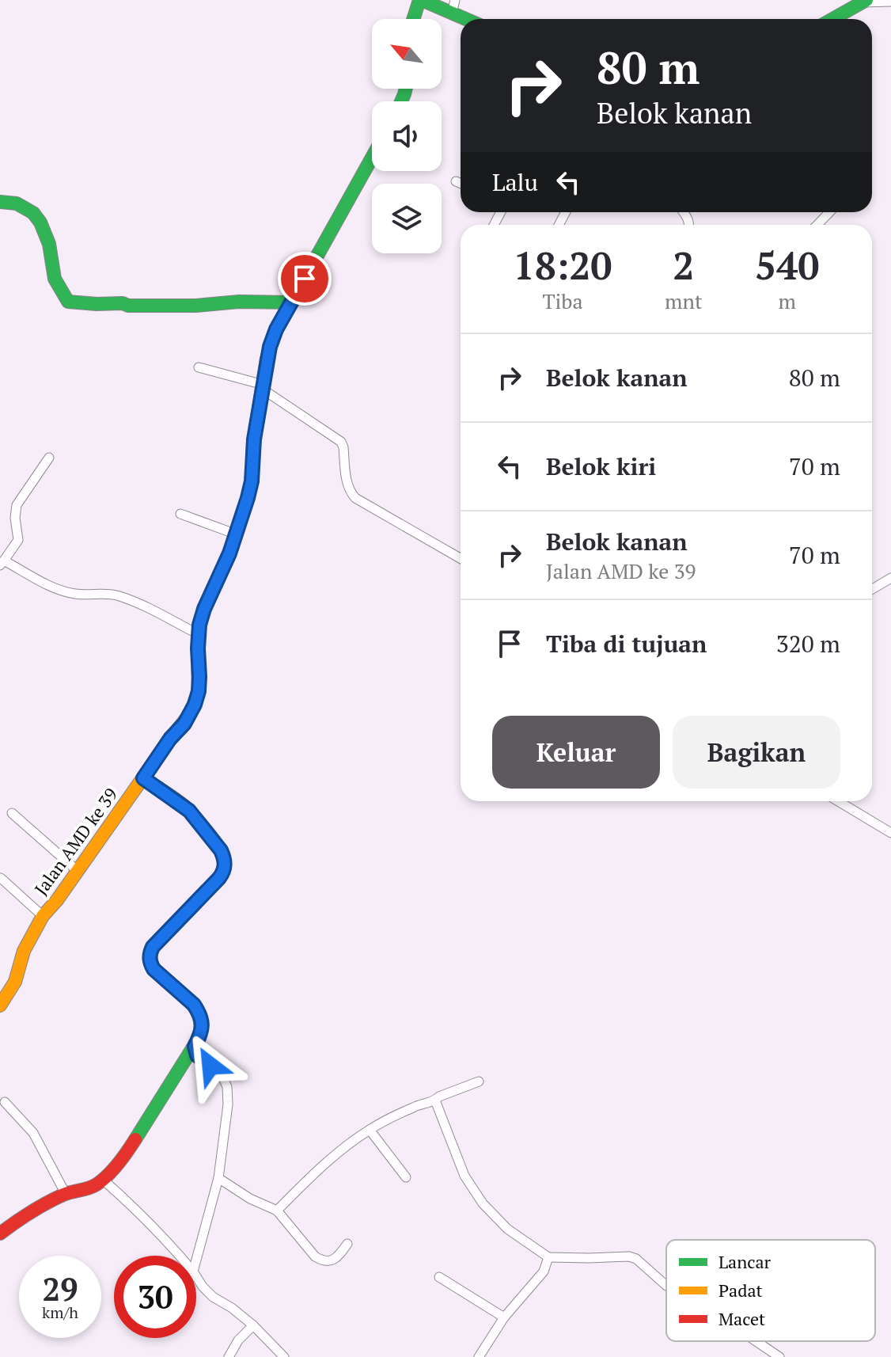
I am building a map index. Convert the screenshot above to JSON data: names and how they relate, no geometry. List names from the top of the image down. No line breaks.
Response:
{"streets":{"street":["Jalan AMD ke 39"]},"legend":["Lancar","Padat","Macet"],"north":"top left","page":{"turn":["80 m","Belok kanan"],"then":"Lalu","eta":["18:20","Tiba","2","mnt","540","m"],"list":[{"name":"Belok kanan","value":"80 m"},{"name":"Belok kiri","value":"70 m"},{"name":"Belok kanan","note":"Jalan AMD ke 39","value":"70 m"},{"name":"Tiba di tujuan","value":"320 m"}],"buttons":["Keluar","Bagikan"],"speed":"29 km/h","limit":"30"}}
